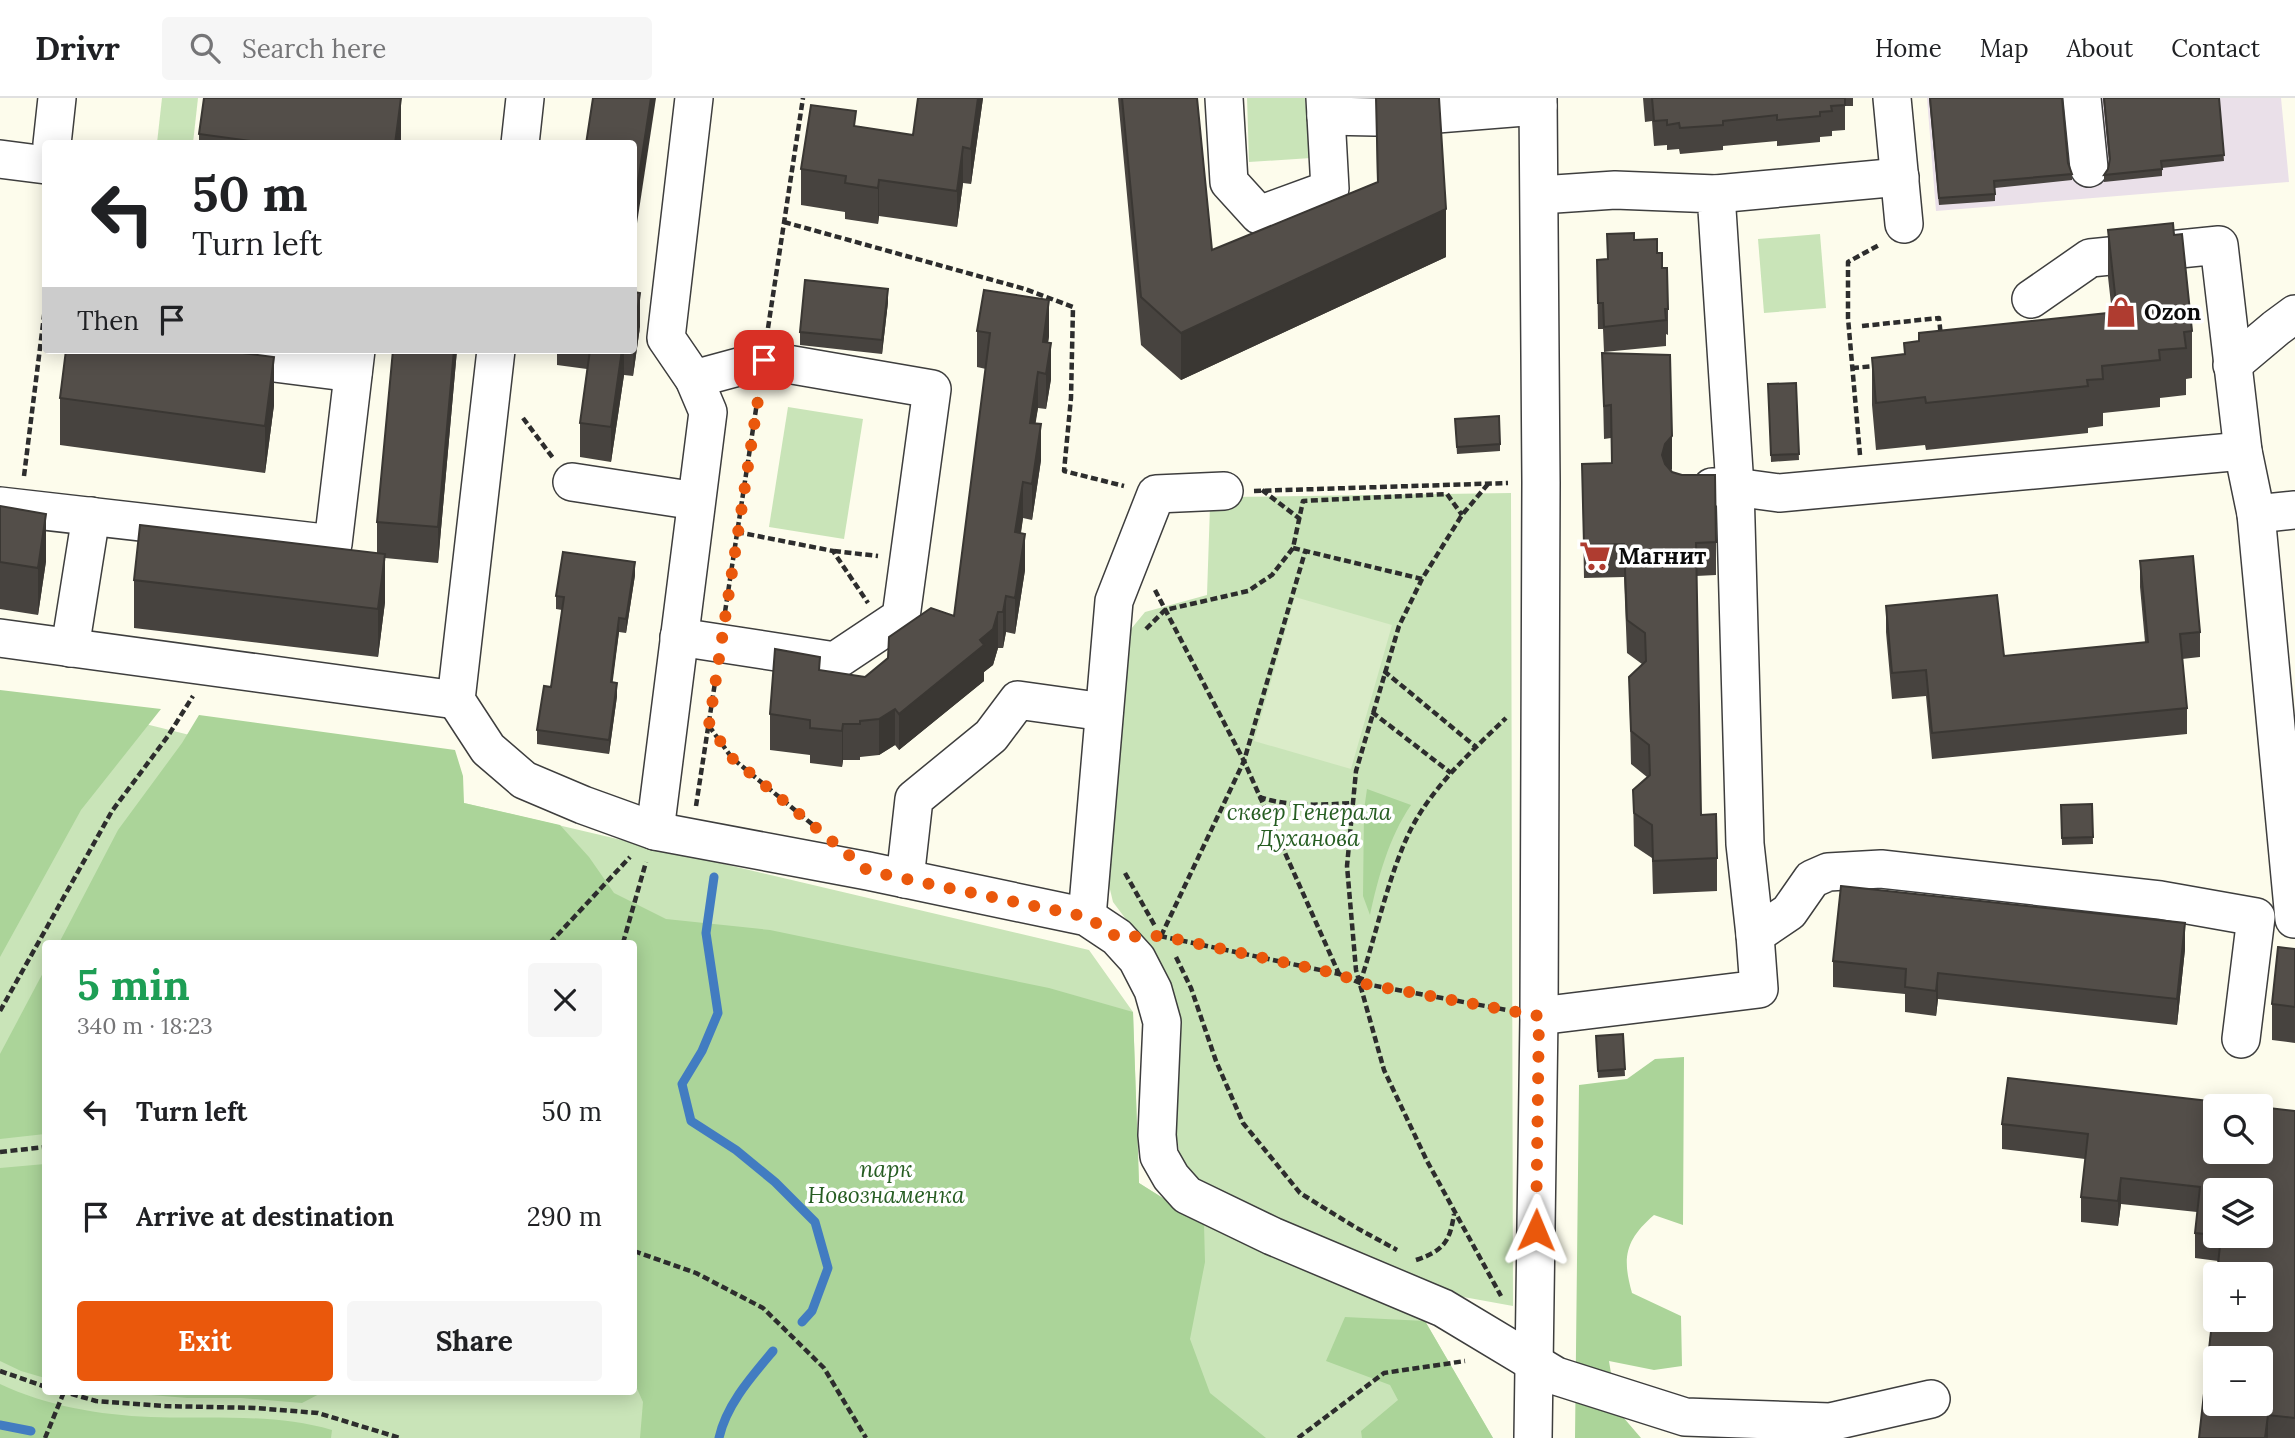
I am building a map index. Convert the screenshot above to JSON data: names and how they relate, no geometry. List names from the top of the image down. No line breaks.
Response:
{"parks":["сквер Генерала Духанова","парк Новознаменка"],"places":{"shop":["Ozon"],"supermarket":["Магнит"]},"page":{"header":"Drivr","search":"Search here","nav":["Home","Map","About","Contact"],"turn":["50 m","Turn left"],"then":"Then","heading":["5 min","340 m · 18:23"],"list":[{"name":"Turn left","value":"50 m"},{"name":"Arrive at destination","value":"290 m"}],"map_buttons":["+","−"],"buttons":["Exit","Share"]}}
